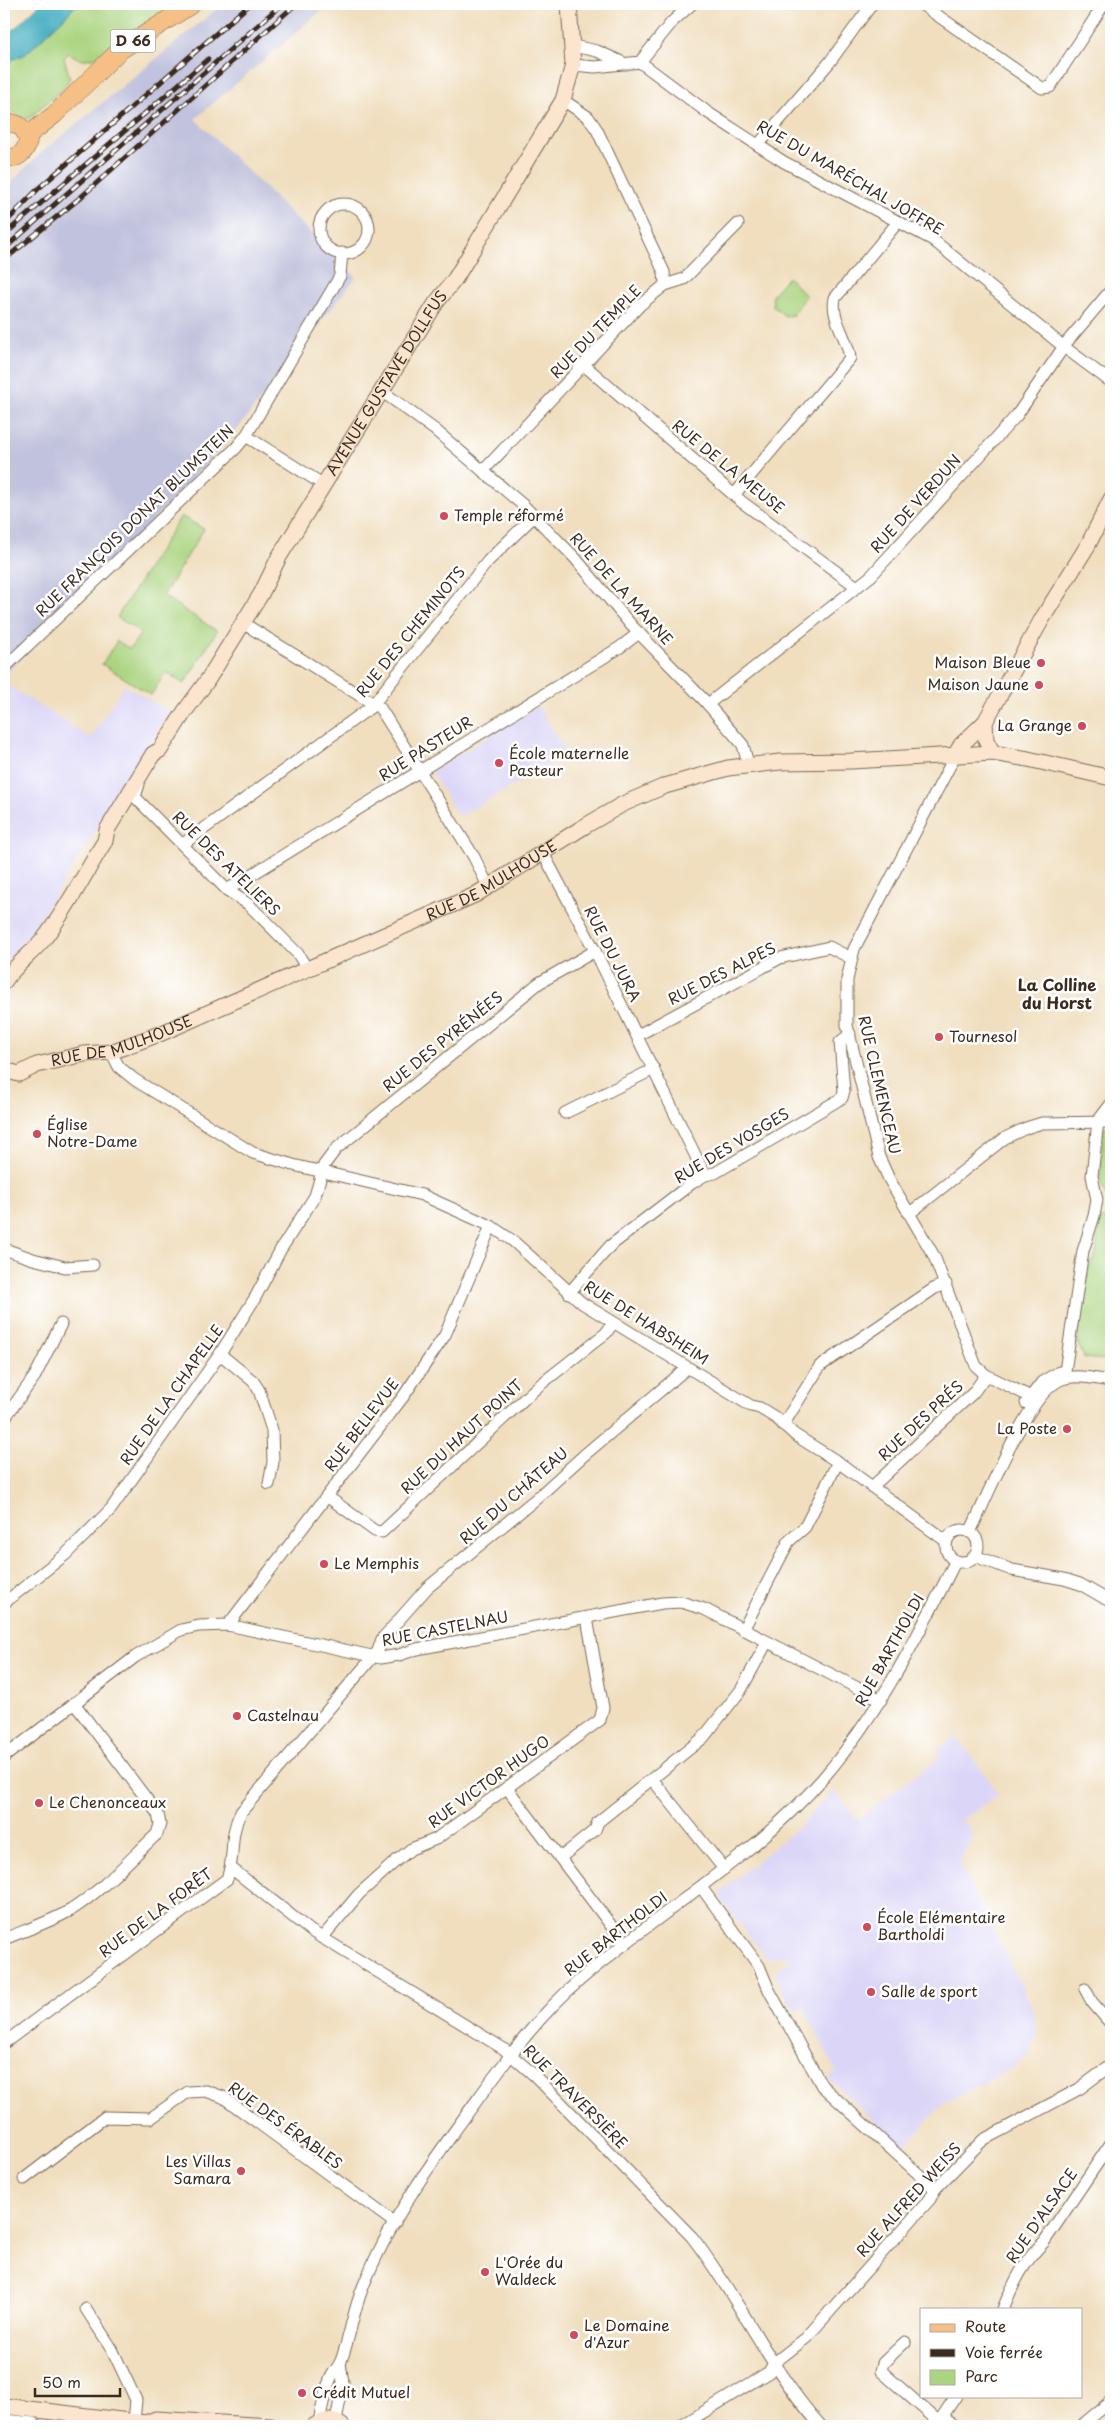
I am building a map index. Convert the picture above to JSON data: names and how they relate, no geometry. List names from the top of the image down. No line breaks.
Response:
{"streets":{"main road":["D 66"],"street":["RUE DU MARÉCHAL JOFFRE","RUE DU TEMPLE","AVENUE GUSTAVE DOLLFUS","RUE DE LA MEUSE","RUE DE VERDUN","RUE FRANÇOIS DONAT BLUMSTEIN","RUE DE LA MARNE","RUE DES CHEMINOTS","RUE PASTEUR","RUE DES ATELIERS","RUE DE MULHOUSE","RUE DU JURA","RUE DES ALPES","RUE DES PYRÉNÉES","RUE CLEMENCEAU","RUE DES VOSGES","RUE DE HABSHEIM","RUE DE LA CHAPELLE","RUE DES PRÉS","RUE BELLEVUE","RUE DU HAUT POINT","RUE DU CHÂTEAU","RUE CASTELNAU","RUE BARTHOLDI","RUE VICTOR HUGO","RUE DE LA FORÊT","RUE TRAVERSIÈRE","RUE DES ÉRABLES","RUE ALFRED WEISS","RUE D'ALSACE"]},"crossings":[["RUE DU MARÉCHAL JOFFRE","RUE DE VERDUN"],["RUE DU TEMPLE","RUE DE LA MEUSE"],["RUE DU TEMPLE","RUE DE LA MARNE"],["AVENUE GUSTAVE DOLLFUS","RUE DE LA MARNE"],["AVENUE GUSTAVE DOLLFUS","RUE DES ATELIERS"],["RUE DE LA MEUSE","RUE DE VERDUN"],["RUE DE VERDUN","RUE DE LA MARNE"],["RUE DE LA MARNE","RUE DES CHEMINOTS"],["RUE DE LA MARNE","RUE PASTEUR"],["RUE DE LA MARNE","RUE DE MULHOUSE"],["RUE DES CHEMINOTS","RUE DES ATELIERS"],["RUE PASTEUR","RUE DES ATELIERS"],["RUE DES ATELIERS","RUE DE MULHOUSE"],["RUE DE MULHOUSE","RUE DU JURA"],["RUE DE MULHOUSE","RUE CLEMENCEAU"],["RUE DE MULHOUSE","RUE DE HABSHEIM"],["RUE DU JURA","RUE DES ALPES"],["RUE DU JURA","RUE DES PYRÉNÉES"],["RUE DU JURA","RUE DES VOSGES"],["RUE DES ALPES","RUE CLEMENCEAU"],["RUE DES PYRÉNÉES","RUE DE HABSHEIM"],["RUE DES PYRÉNÉES","RUE DE LA CHAPELLE"],["RUE CLEMENCEAU","RUE DES VOSGES"],["RUE CLEMENCEAU","RUE DES PRÉS"],["RUE DES VOSGES","RUE DE HABSHEIM"],["RUE DE HABSHEIM","RUE DE LA CHAPELLE"],["RUE DE HABSHEIM","RUE DES PRÉS"],["RUE DE HABSHEIM","RUE BELLEVUE"],["RUE DE HABSHEIM","RUE DU HAUT POINT"],["RUE DE HABSHEIM","RUE DU CHÂTEAU"],["RUE DE HABSHEIM","RUE BARTHOLDI"],["RUE BELLEVUE","RUE DU HAUT POINT"],["RUE BELLEVUE","RUE CASTELNAU"],["RUE DU CHÂTEAU","RUE CASTELNAU"],["RUE DU CHÂTEAU","RUE DE LA FORÊT"],["RUE CASTELNAU","RUE BARTHOLDI"],["RUE CASTELNAU","RUE VICTOR HUGO"],["RUE CASTELNAU","RUE DE LA FORÊT"],["RUE BARTHOLDI","RUE TRAVERSIÈRE"],["RUE BARTHOLDI","RUE DES ÉRABLES"],["RUE VICTOR HUGO","RUE TRAVERSIÈRE"],["RUE DE LA FORÊT","RUE TRAVERSIÈRE"],["RUE TRAVERSIÈRE","RUE ALFRED WEISS"]],"districts":["La Colline du Horst"],"places":["Temple réformé","Maison Bleue","Maison Jaune","La Grange","École maternelle Pasteur","Tournesol","Église Notre-Dame","La Poste","Le Memphis","Castelnau","Le Chenonceaux","École Elémentaire Bartholdi","Salle de sport","Les Villas Samara","L'Orée du Waldeck","Le Domaine d'Azur","Crédit Mutuel"],"legend":["Route","Voie ferrée","Parc"],"scale_bar":"50 m"}
